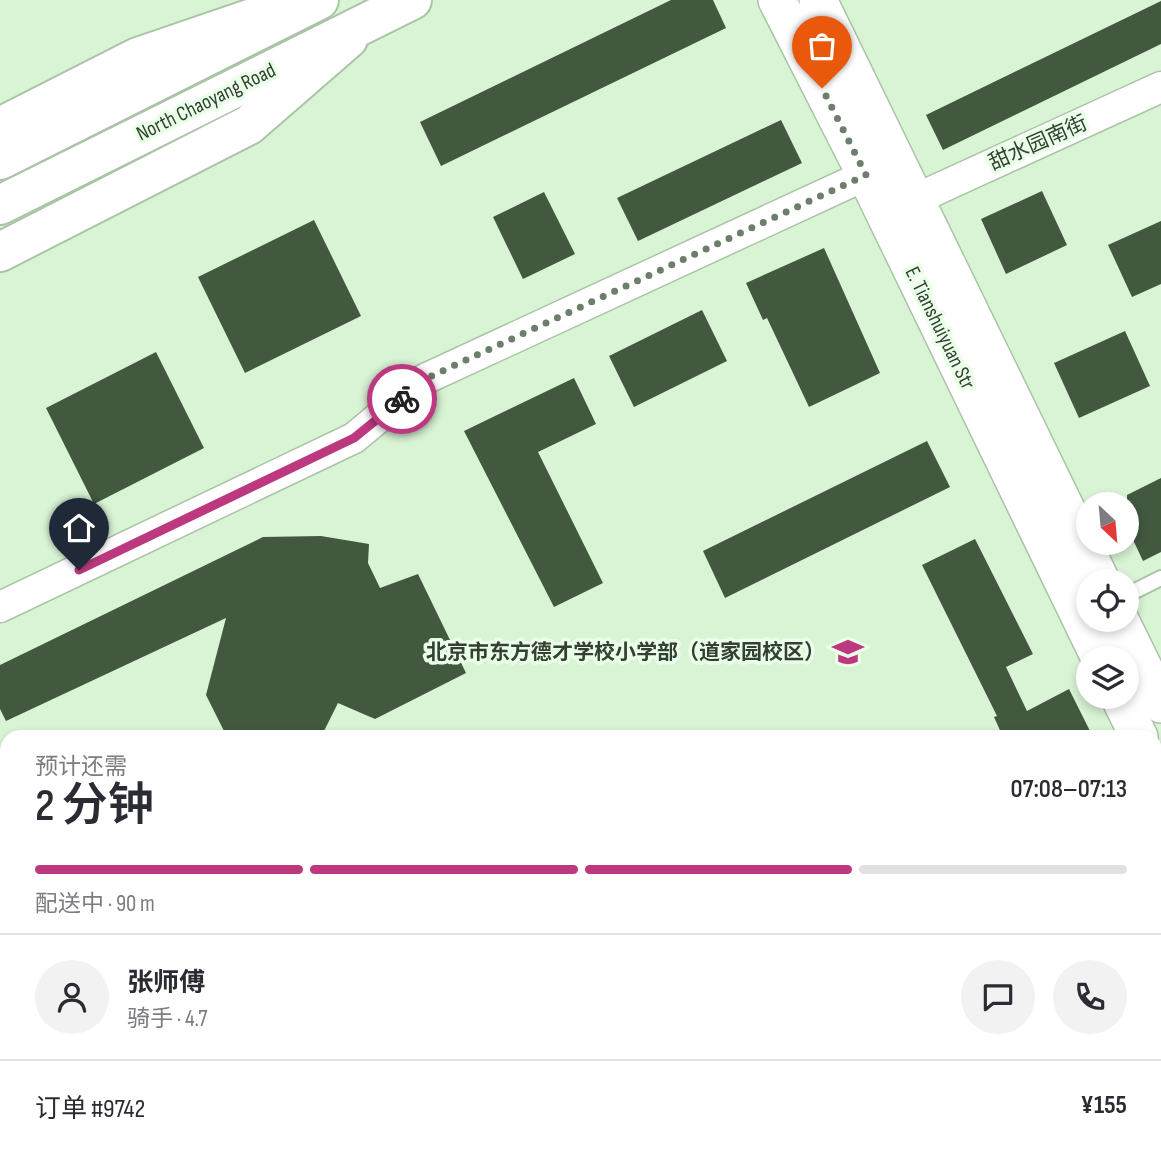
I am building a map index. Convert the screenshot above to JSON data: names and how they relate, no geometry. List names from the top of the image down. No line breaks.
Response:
{"streets":{"main road":["North Chaoyang Road"],"street":["甜水园南街","E. Tianshuiyuan Str"]},"crossings":[["甜水园南街","E. Tianshuiyuan Str"]],"places":{"school or university":["北京市东方德才学校小学部（道家园校区）"]},"north":"bottom right","page":{"heading":["2 分钟","预计还需","07:08–07:13"],"panel":["张师傅","骑手 · 4.7","订单 #9742","¥155"],"bar":"配送中 · 90 m"}}
